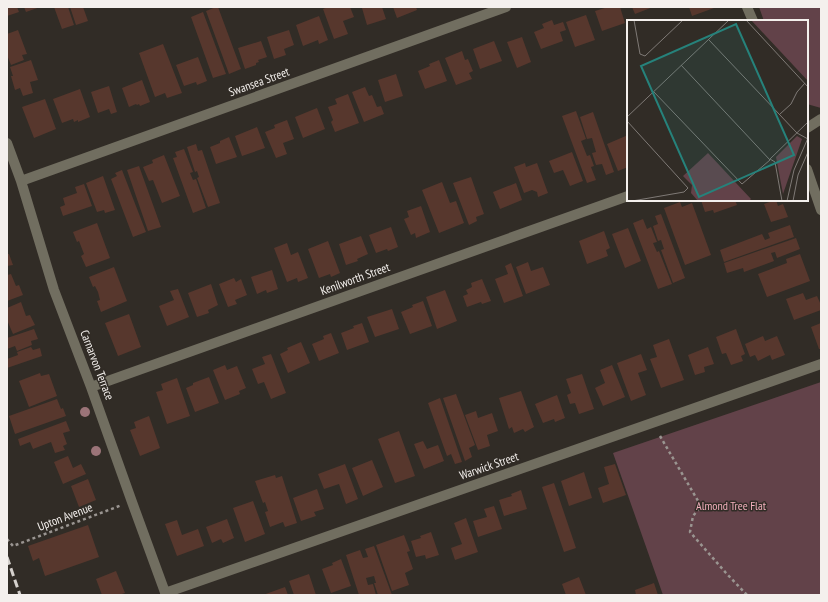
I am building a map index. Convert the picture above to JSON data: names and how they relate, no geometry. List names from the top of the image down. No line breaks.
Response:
{"streets":{"street":["Swansea Street","Kenilworth Street","Carnarvon Terrace","Warwick Street"],"path":["Upton Avenue"]},"crossings":[["Swansea Street","Carnarvon Terrace"],["Kenilworth Street","Carnarvon Terrace"],["Carnarvon Terrace","Warwick Street"],["Carnarvon Terrace","Upton Avenue"]],"parks":["Almond Tree Flat"]}
